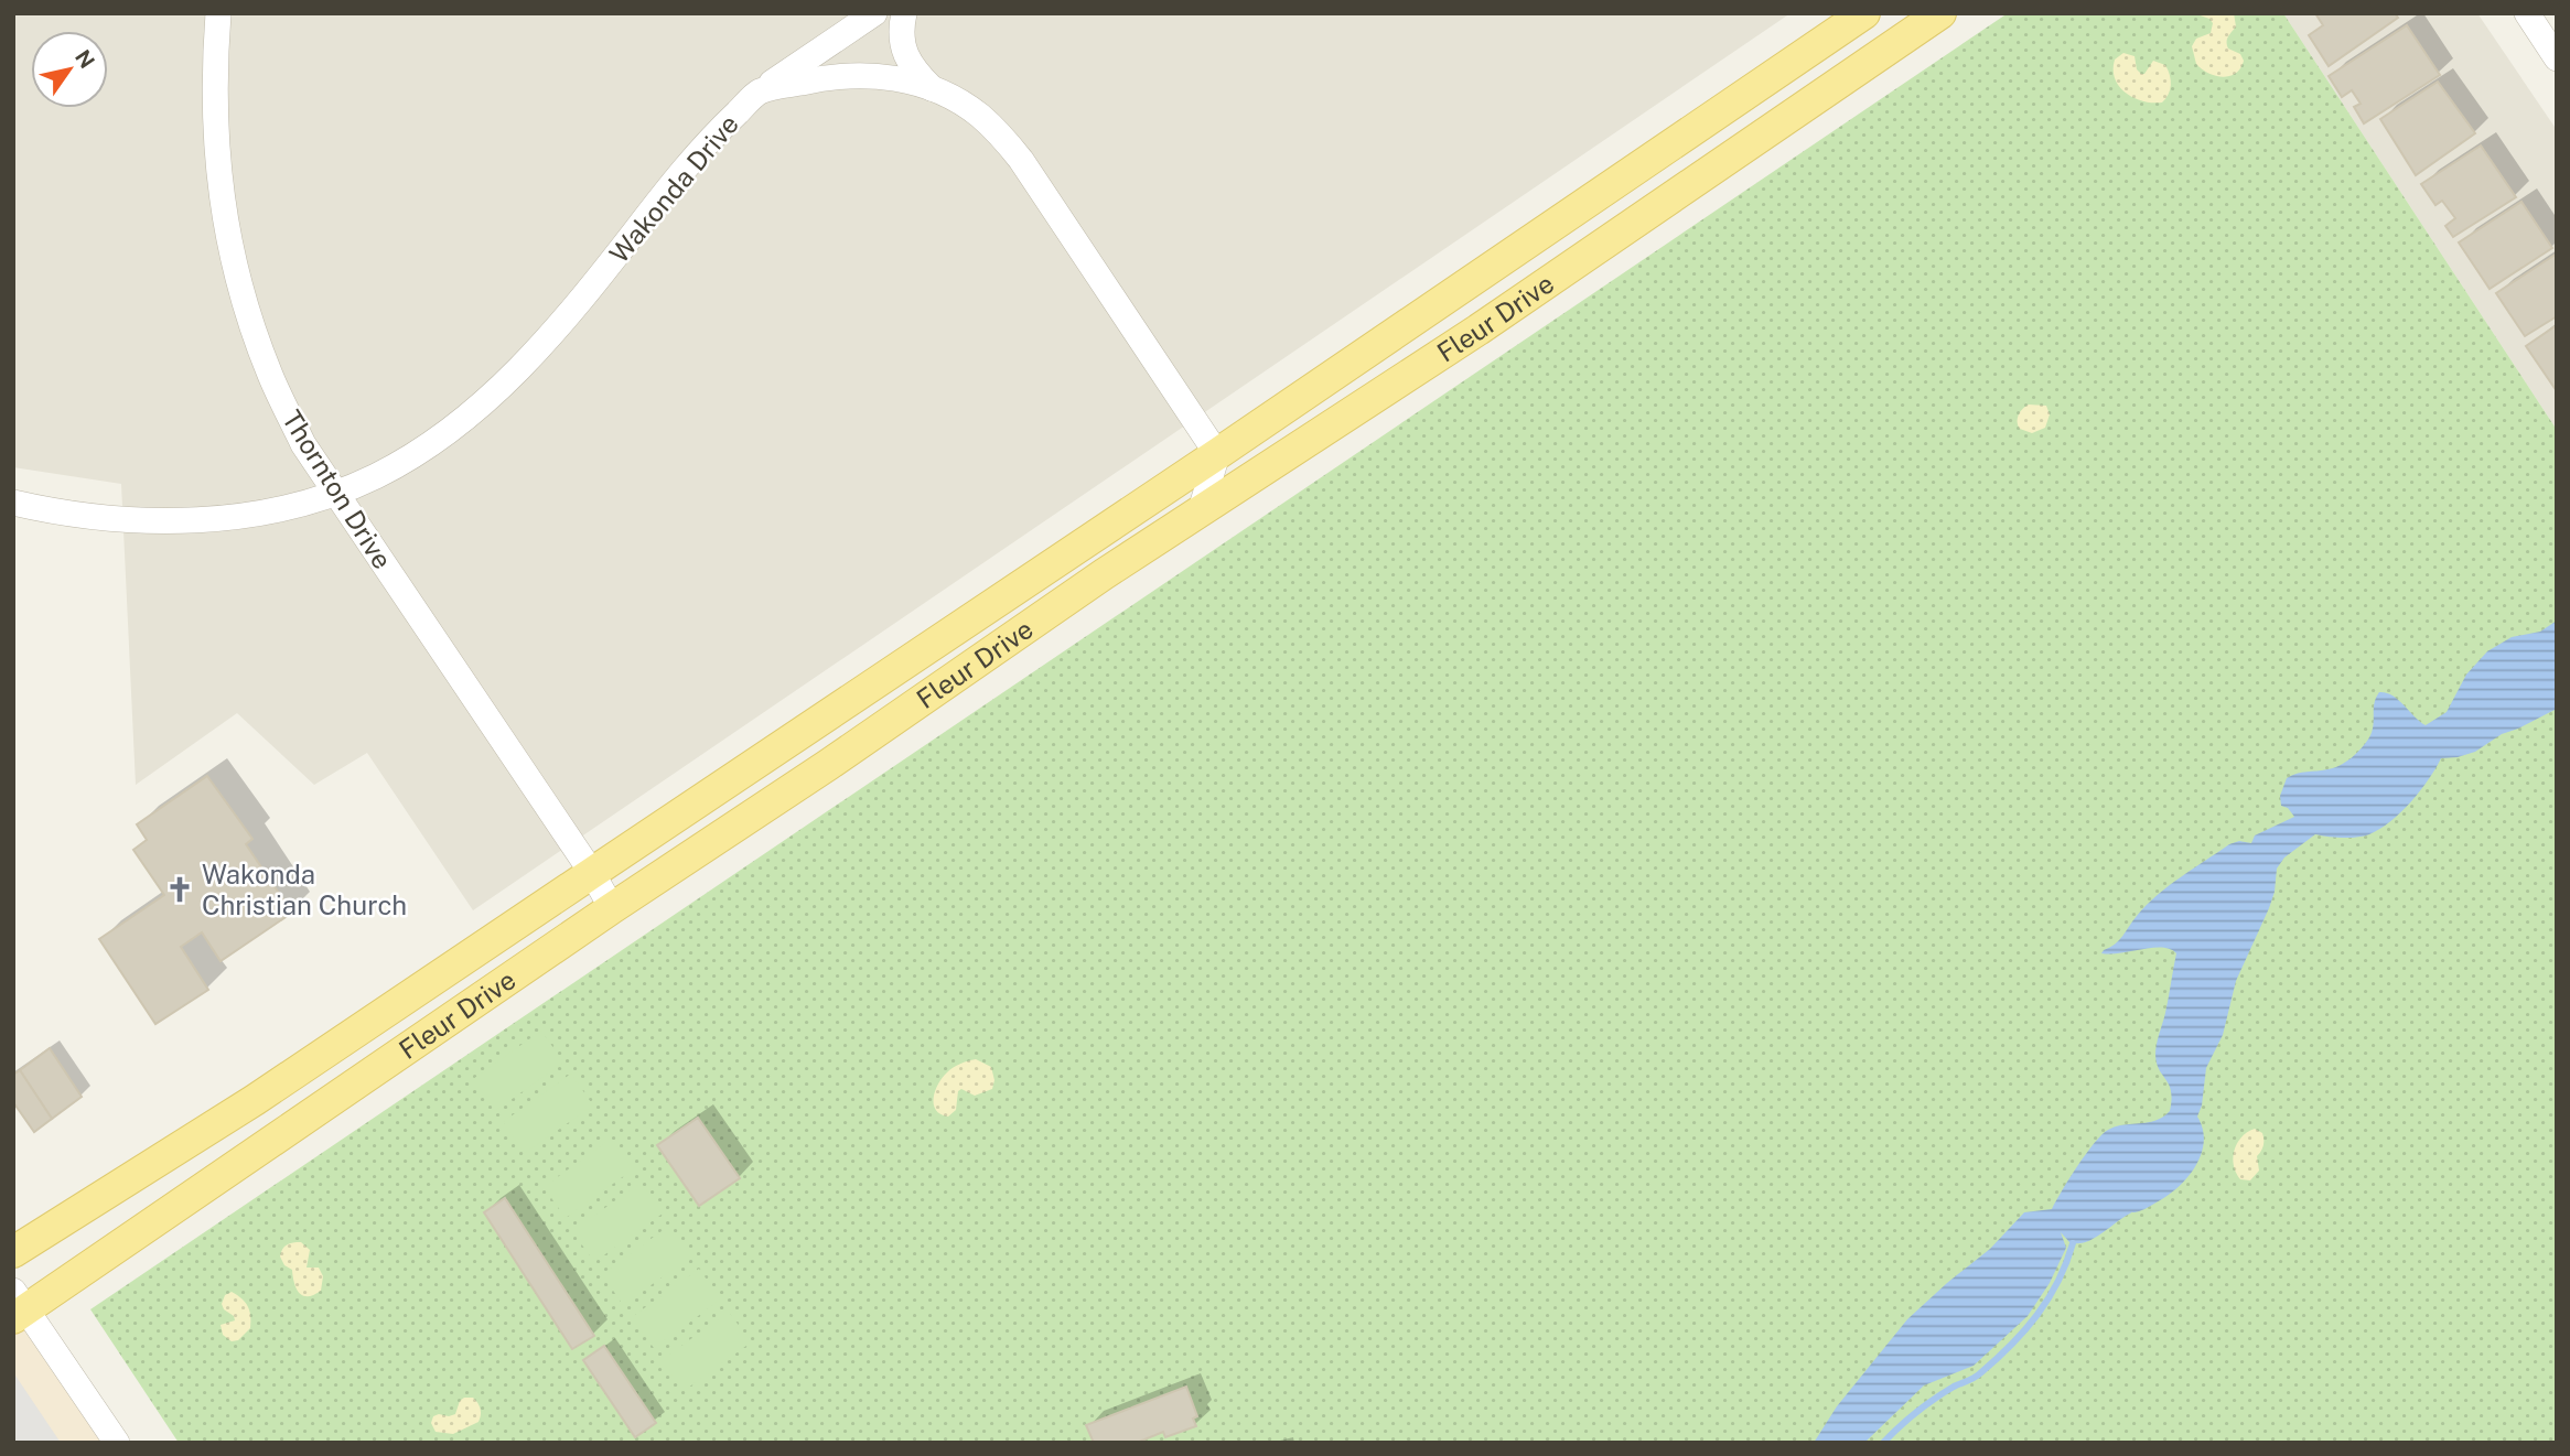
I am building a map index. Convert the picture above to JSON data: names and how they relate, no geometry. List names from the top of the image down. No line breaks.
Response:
{"streets":{"main road":["Fleur Drive"],"street":["Wakonda Drive","Thornton Drive"]},"crossings":[["Wakonda Drive","Fleur Drive"],["Wakonda Drive","Thornton Drive"],["Fleur Drive","Thornton Drive"]],"places":{"church":["Wakonda Christian Church"]},"north":"top right"}
